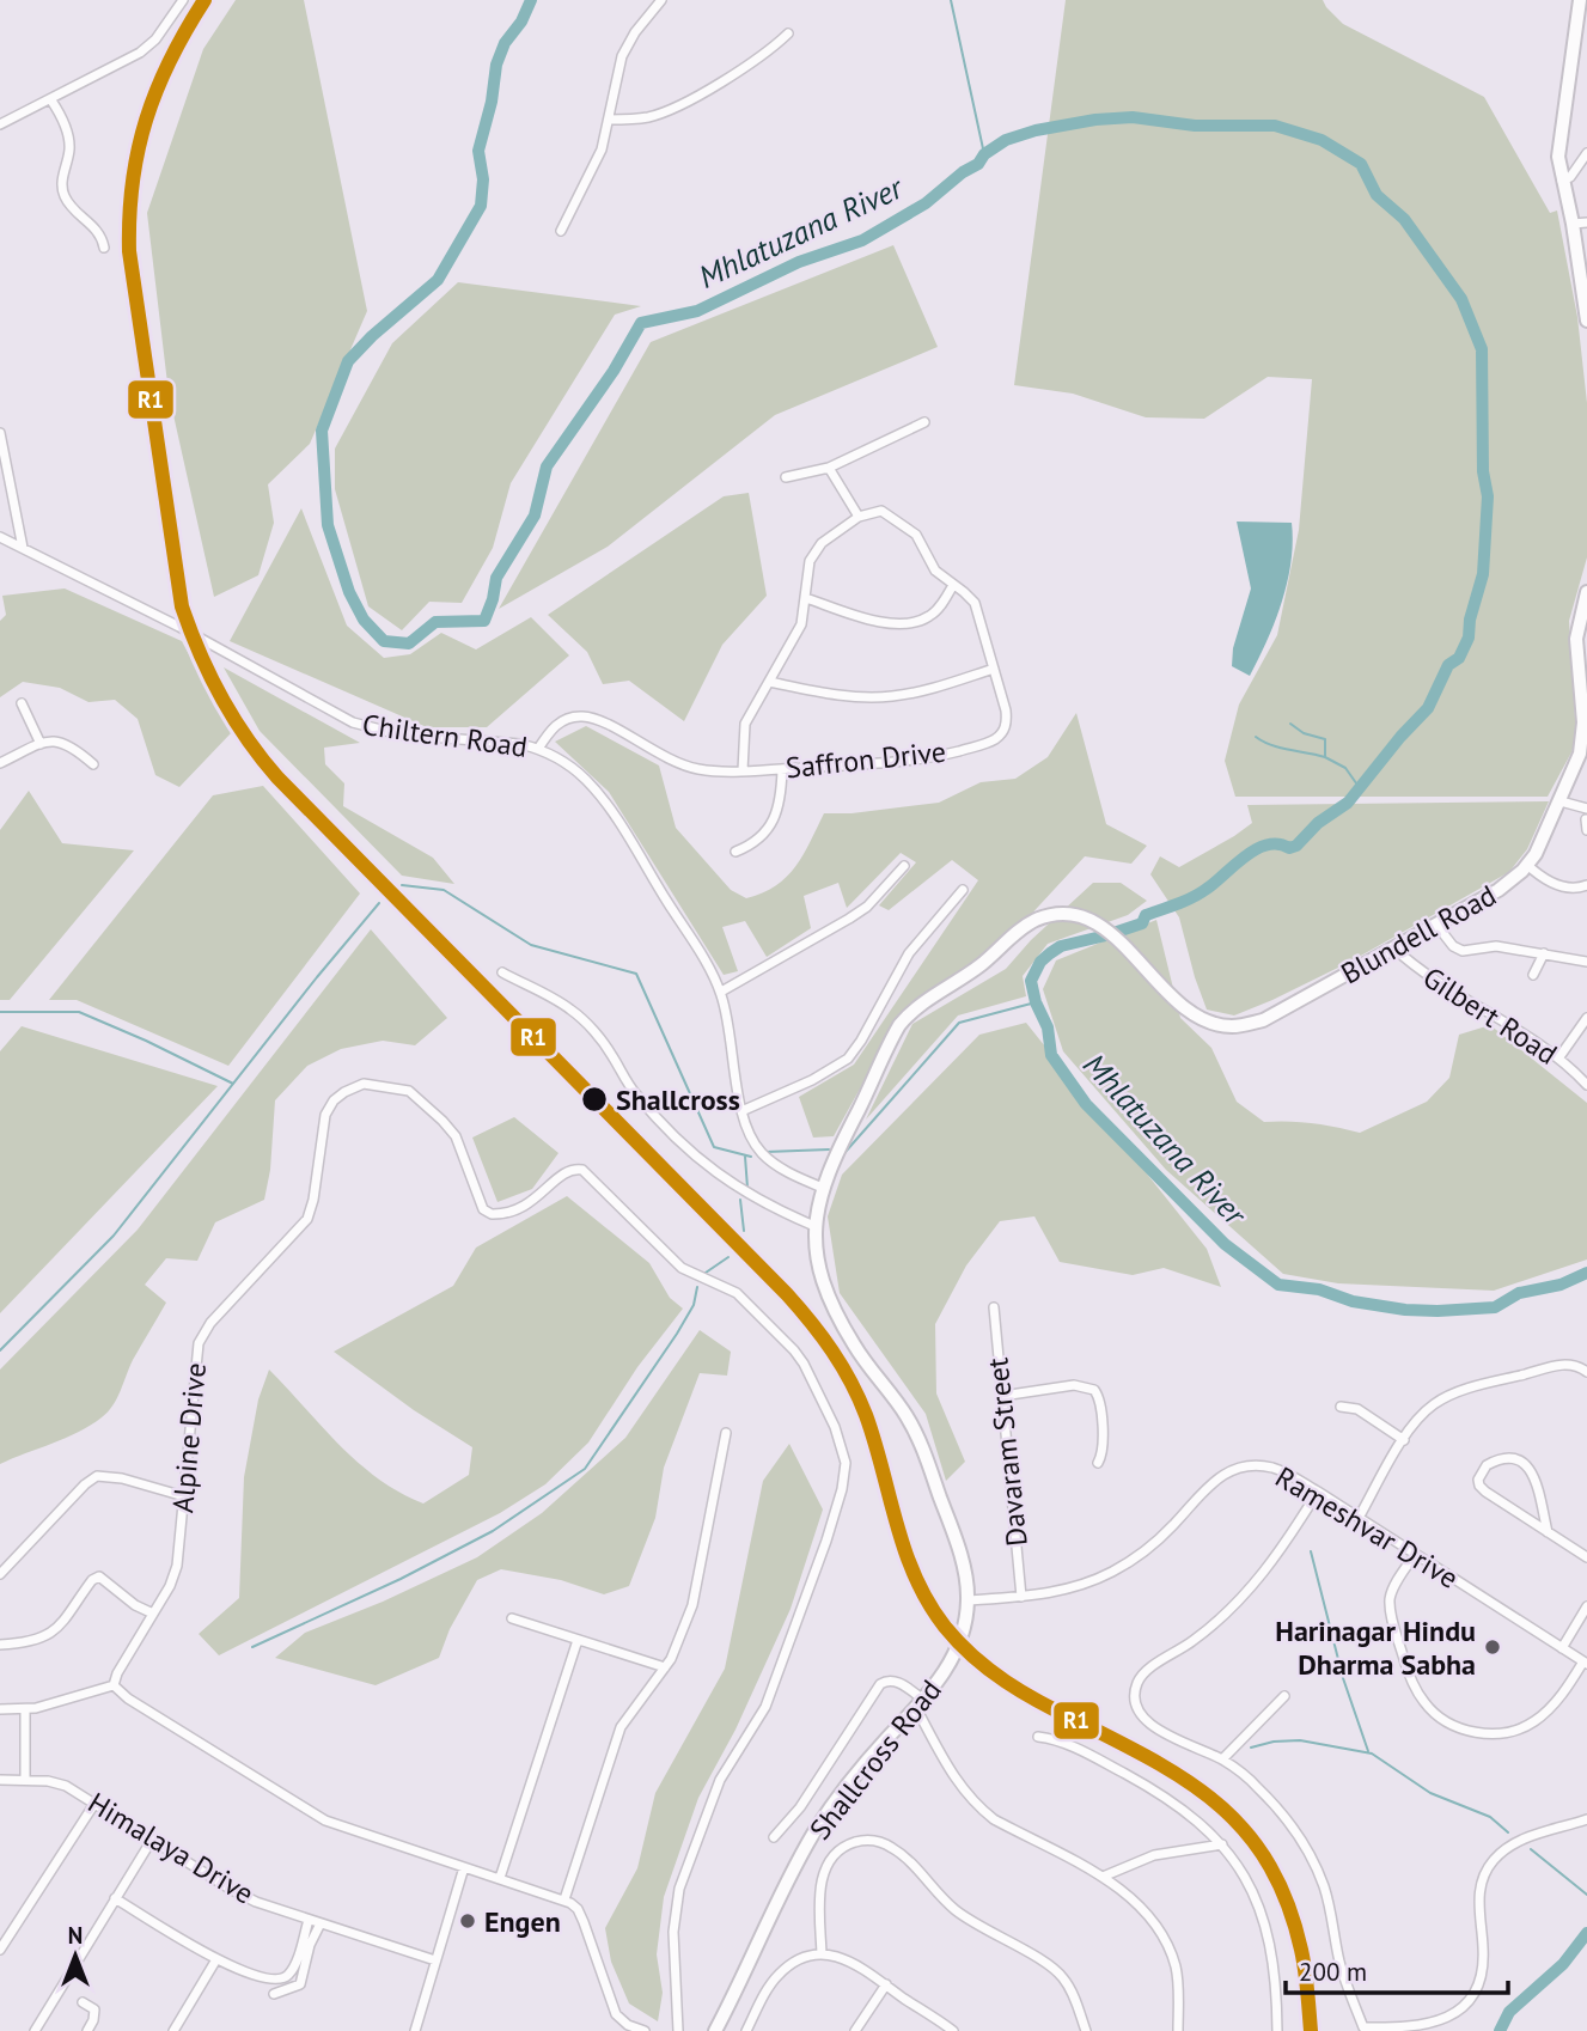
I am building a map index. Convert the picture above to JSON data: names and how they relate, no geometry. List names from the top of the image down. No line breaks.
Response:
{"streets":{"street":["Chiltern Road","Saffron Drive","Blundell Road","Gilbert Road","Alpine Drive","Davaram Street","Rameshvar Drive","Shallcross Road","Himalaya Drive"]},"crossings":[["Chiltern Road","Saffron Drive"],["Chiltern Road","Shallcross Road"],["Blundell Road","Gilbert Road"],["Blundell Road","Shallcross Road"],["Davaram Street","Rameshvar Drive"],["Rameshvar Drive","Shallcross Road"]],"water":["Mhlatuzana River"],"places":["Shallcross","Harinagar Hindu Dharma Sabha","Engen"],"lines":["transit line R1"],"scale_bar":"200 m","north":"top"}
